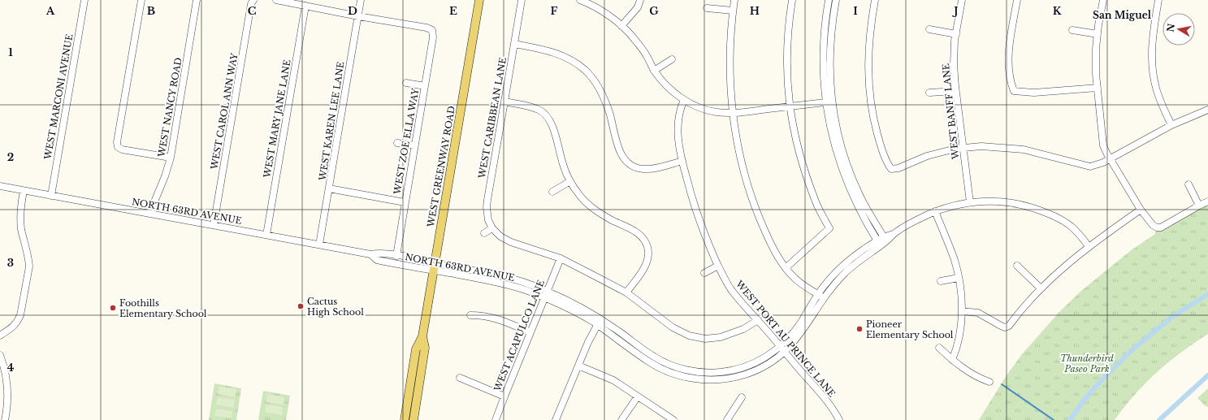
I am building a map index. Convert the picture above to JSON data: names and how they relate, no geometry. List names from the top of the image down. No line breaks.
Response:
{"streets":{"main road":["WEST GREENWAY ROAD"],"street":["WEST MARCONI AVENUE","WEST NANCY ROAD","WEST CAROL ANN WAY","WEST BANFF LANE","WEST CARIBBEAN LANE","WEST MARY JANE LANE","WEST KAREN LEE LANE","WEST ZOE ELLA WAY","NORTH 63RD AVENUE","WEST ACAPULCO LANE","WEST PORT AU PRINCE LANE"]},"crossings":[["WEST MARCONI AVENUE","NORTH 63RD AVENUE"],["WEST NANCY ROAD","NORTH 63RD AVENUE"],["WEST CAROL ANN WAY","NORTH 63RD AVENUE"],["WEST BANFF LANE","NORTH 63RD AVENUE"],["WEST MARY JANE LANE","NORTH 63RD AVENUE"],["WEST KAREN LEE LANE","WEST ZOE ELLA WAY"],["WEST KAREN LEE LANE","NORTH 63RD AVENUE"],["WEST ZOE ELLA WAY","NORTH 63RD AVENUE"],["WEST GREENWAY ROAD","NORTH 63RD AVENUE"],["NORTH 63RD AVENUE","WEST ACAPULCO LANE"],["NORTH 63RD AVENUE","WEST PORT AU PRINCE LANE"]],"districts":["San Miguel"],"parks":["Thunderbird Paseo Park"],"places":["Cactus High School","Foothills Elementary School","Pioneer Elementary School"],"north":"left","grid":{"columns":["A","B","C","D","E","F","G","H","I","J","K"],"rows":["1","2","3","4"]}}
